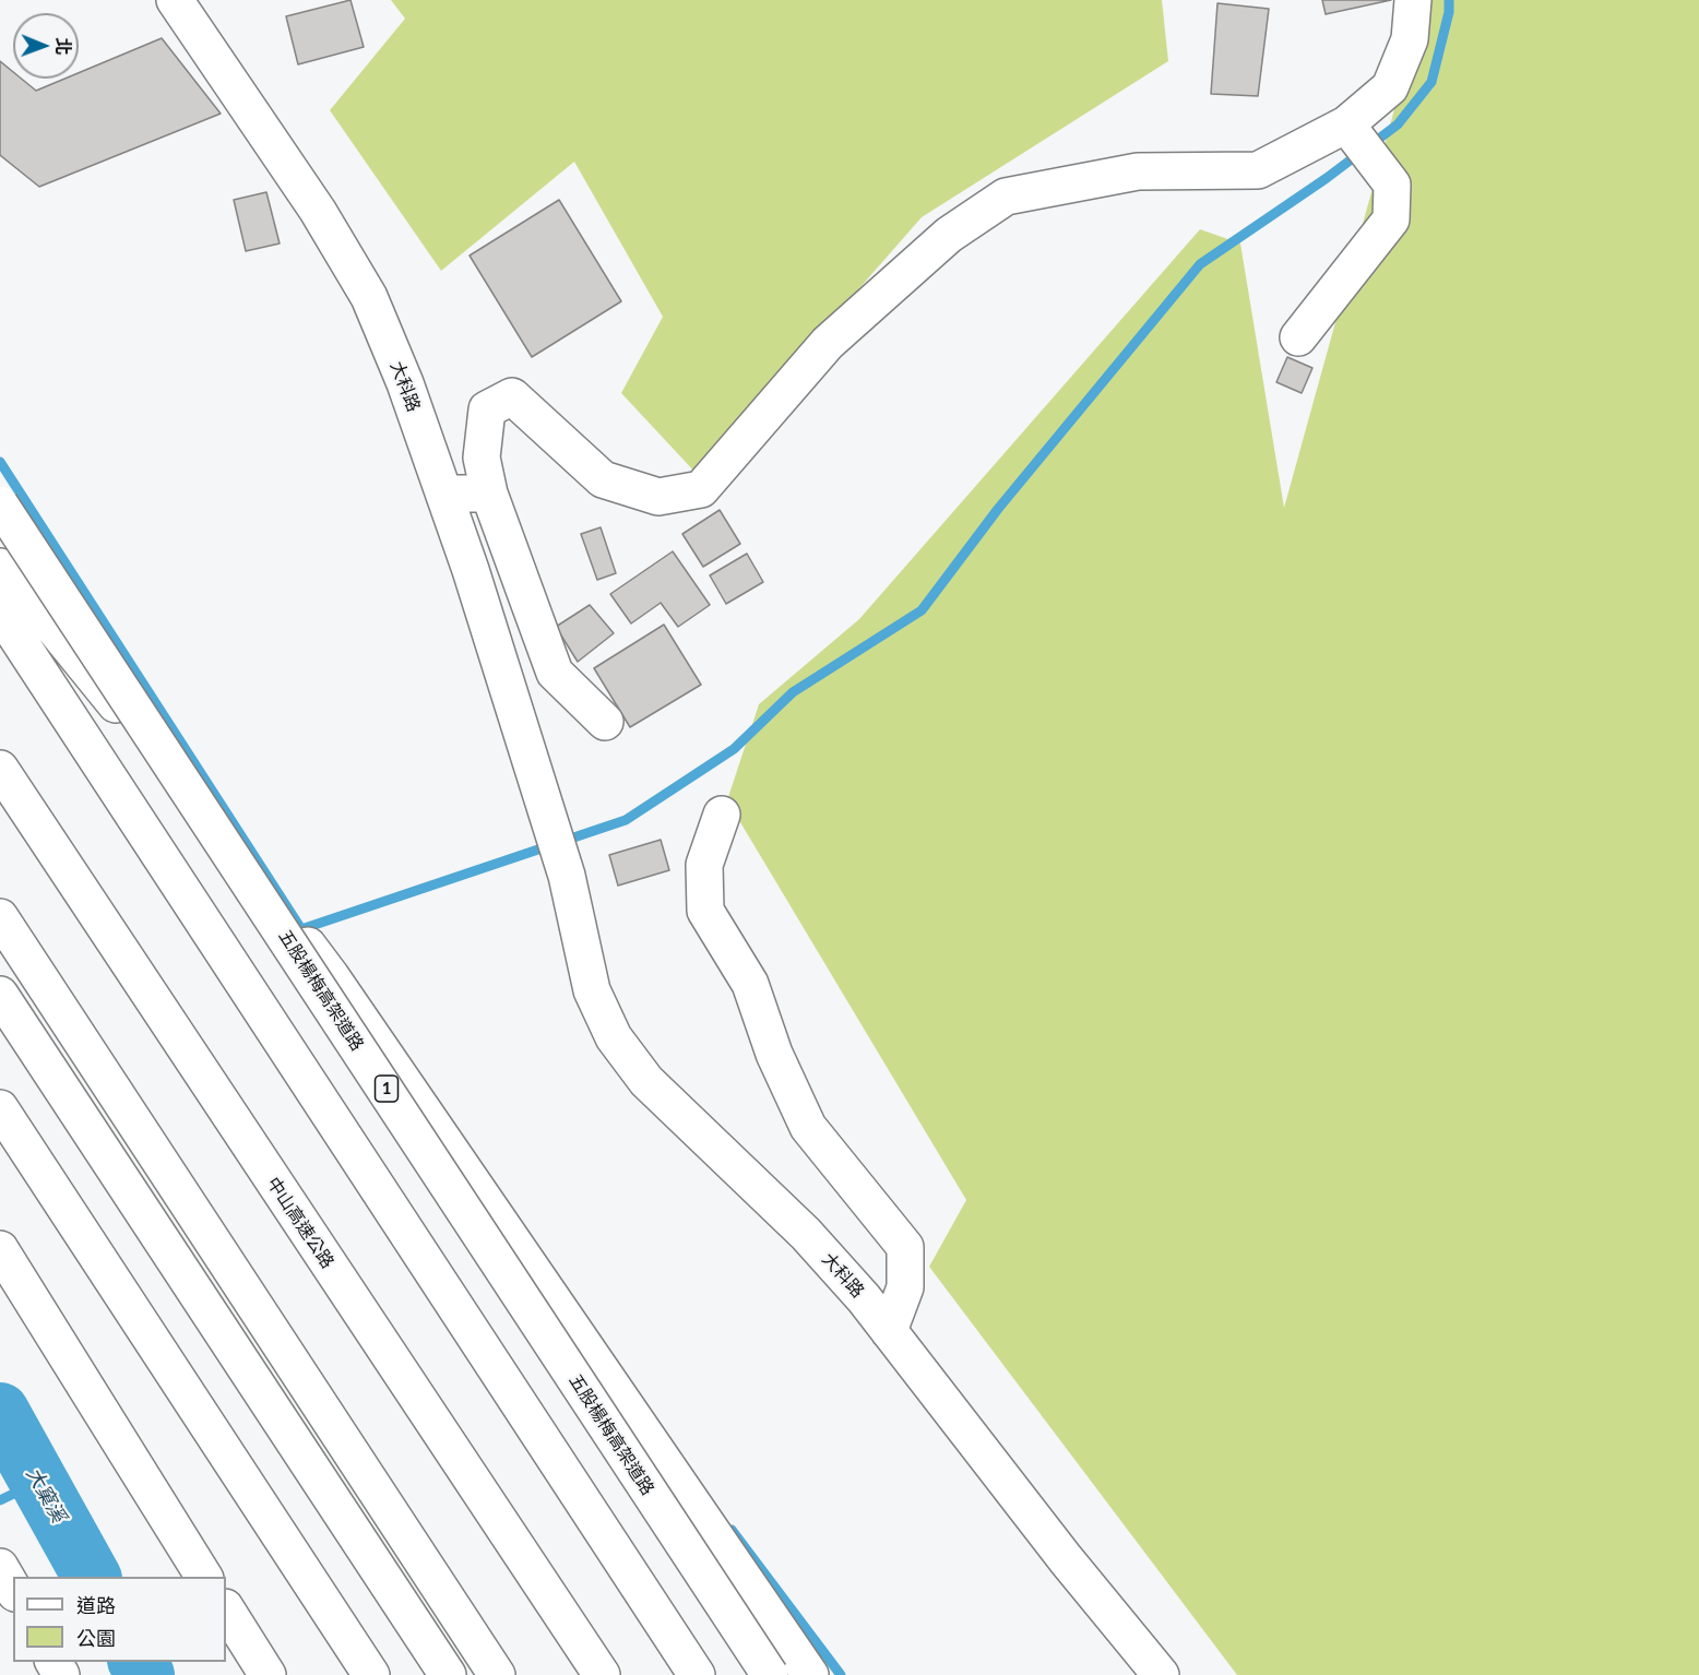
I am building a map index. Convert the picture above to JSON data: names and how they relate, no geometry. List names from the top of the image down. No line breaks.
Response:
{"streets":{"main road":["大科路","五股楊梅高架道路","1","中山高速公路"]},"water":["大窠溪"],"legend":["道路","公園"],"north":"right"}
